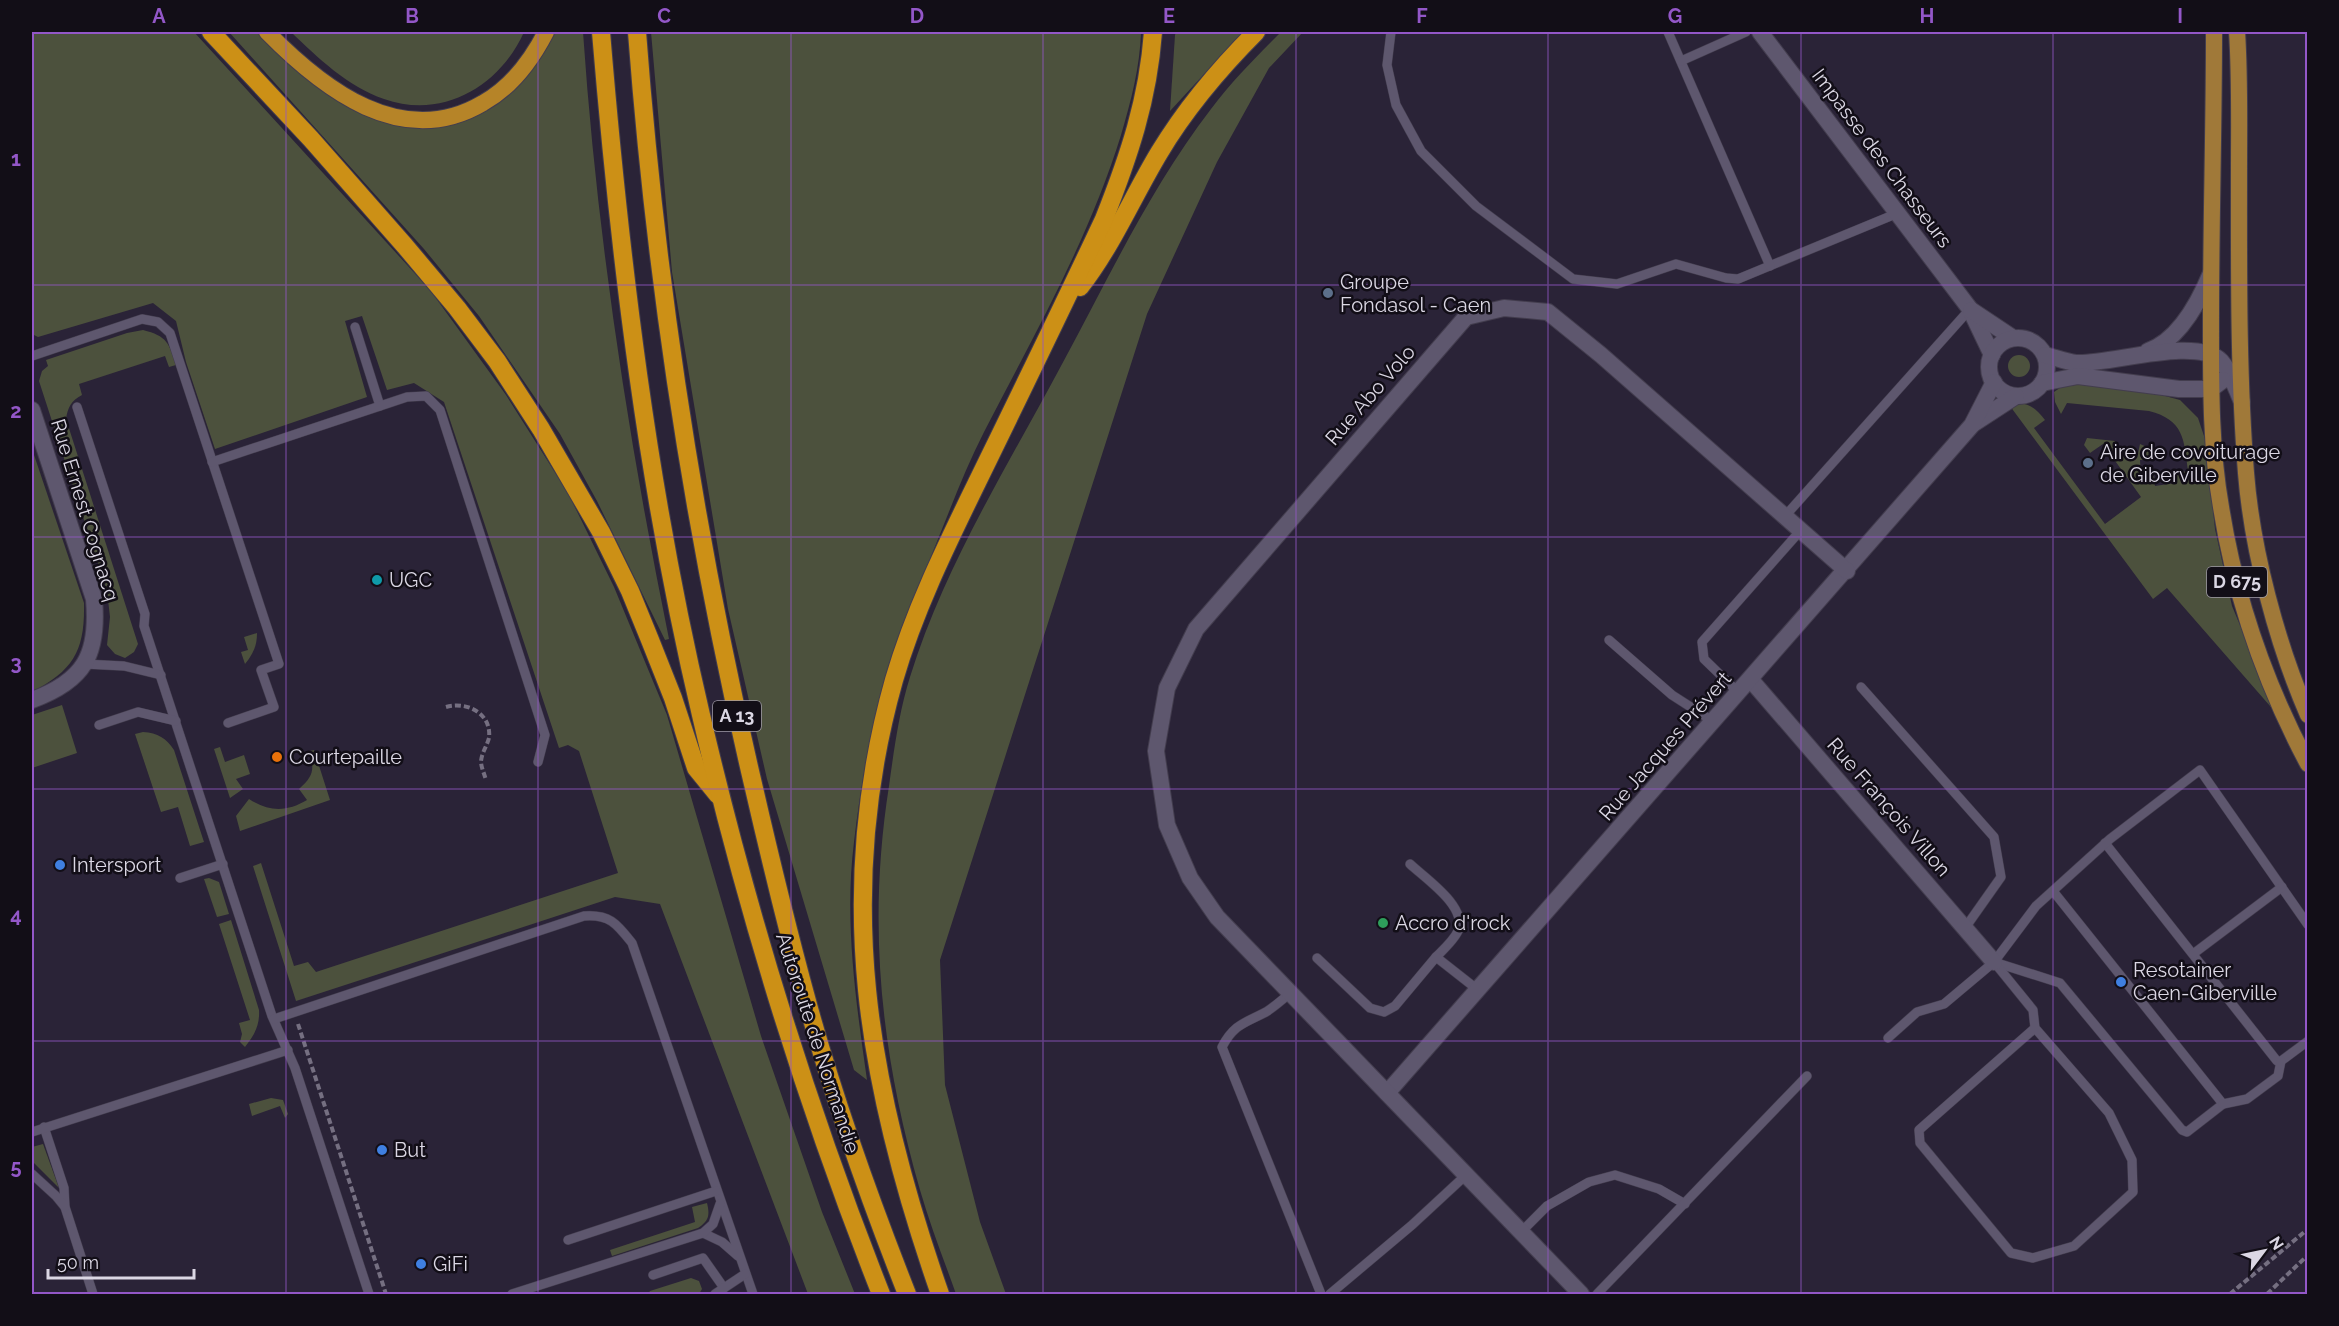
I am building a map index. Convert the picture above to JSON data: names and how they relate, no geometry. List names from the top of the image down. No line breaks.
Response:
{"streets":{"highway":["A 13","Autoroute de Normandie"],"main road":["D 675"],"street":["Impasse des Chasseurs","Rue Abo Volo","Rue Ernest Cognacq","Rue Jacques Prévert","Rue François Villon"]},"crossings":[["Impasse des Chasseurs","Rue Jacques Prévert"],["Rue Abo Volo","Rue Jacques Prévert"],["D 675","Rue Jacques Prévert"],["A 13","Autoroute de Normandie"],["Rue Jacques Prévert","Rue François Villon"]],"places":["Groupe Fondasol - Caen","Aire de covoiturage de Giberville","UGC","Courtepaille","Intersport","Accro d'rock","Resotainer Caen-Giberville","But","GiFi"],"scale_bar":"50 m","north":"top right","grid":{"columns":["A","B","C","D","E","F","G","H","I"],"rows":["1","2","3","4","5"]}}
